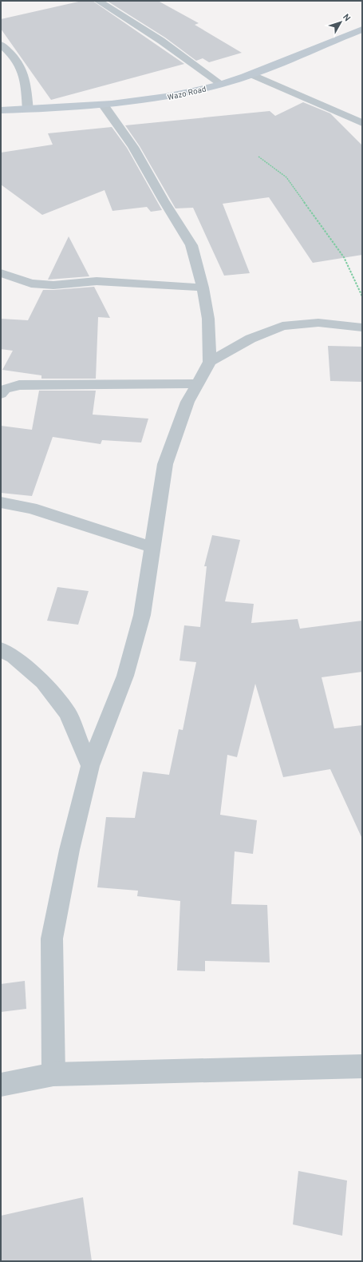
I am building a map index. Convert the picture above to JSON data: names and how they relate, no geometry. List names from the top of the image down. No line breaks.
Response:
{"streets":{"main road":["Wazo Road"]},"north":"top right"}
